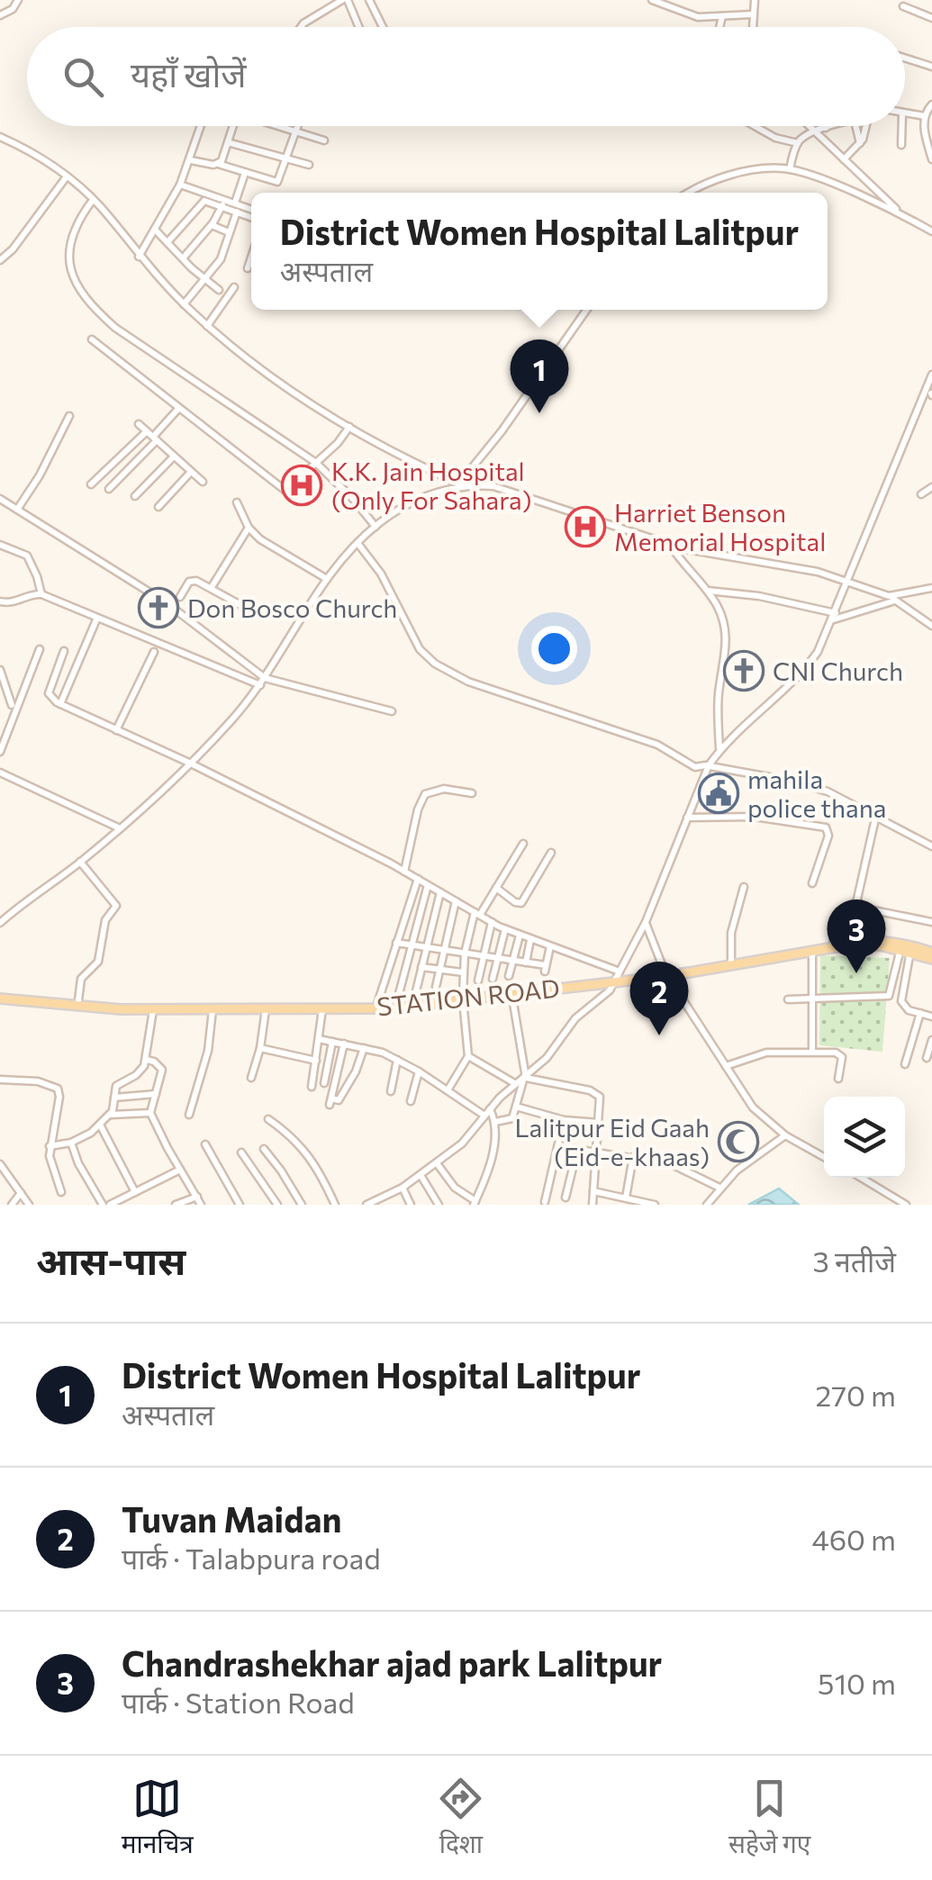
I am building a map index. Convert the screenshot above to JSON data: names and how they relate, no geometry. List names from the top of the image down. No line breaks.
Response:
{"streets":{"main road":["STATION ROAD"]},"places":{"hospital":["K.K. Jain Hospital (Only For Sahara)","Harriet Benson Memorial Hospital"],"church":["Don Bosco Church","CNI Church"],"public building":["mahila police thana"],"mosque":["Lalitpur Eid Gaah (Eid-e-khaas)"]},"page":{"search":"यहाँ खोजें","popup":["District Women Hospital Lalitpur","अस्पताल"],"pins":["1","3","2"],"heading":["आस-पास","3 नतीजे"],"list":[{"mark":"1","name":"District Women Hospital Lalitpur","note":"अस्पताल","value":"270 m"},{"mark":"2","name":"Tuvan Maidan","note":"पार्क · Talabpura road","value":"460 m"},{"mark":"3","name":"Chandrashekhar ajad park Lalitpur","note":"पार्क · Station Road","value":"510 m"}],"nav":["मानचित्र","दिशा","सहेजे गए"]}}
